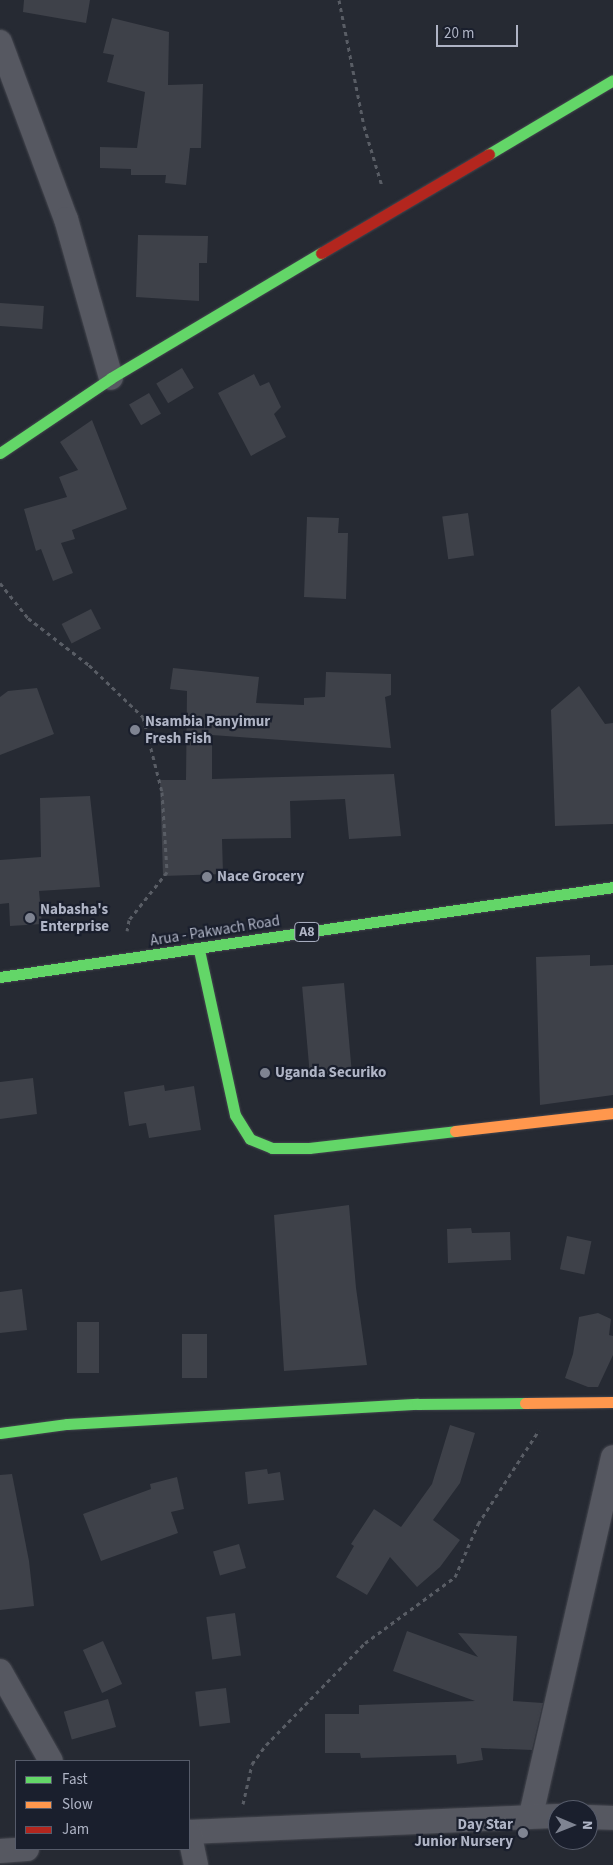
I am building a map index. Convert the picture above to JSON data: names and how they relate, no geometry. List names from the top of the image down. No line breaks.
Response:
{"streets":{"street":["Arua - Pakwach Road","A8"]},"places":["Nsambia Panyimur Fresh Fish","Nace Grocery","Nabasha's Enterprise","Uganda Securiko","Day Star Junior Nursery"],"legend":["Fast","Slow","Jam"],"scale_bar":"20 m","north":"right"}
